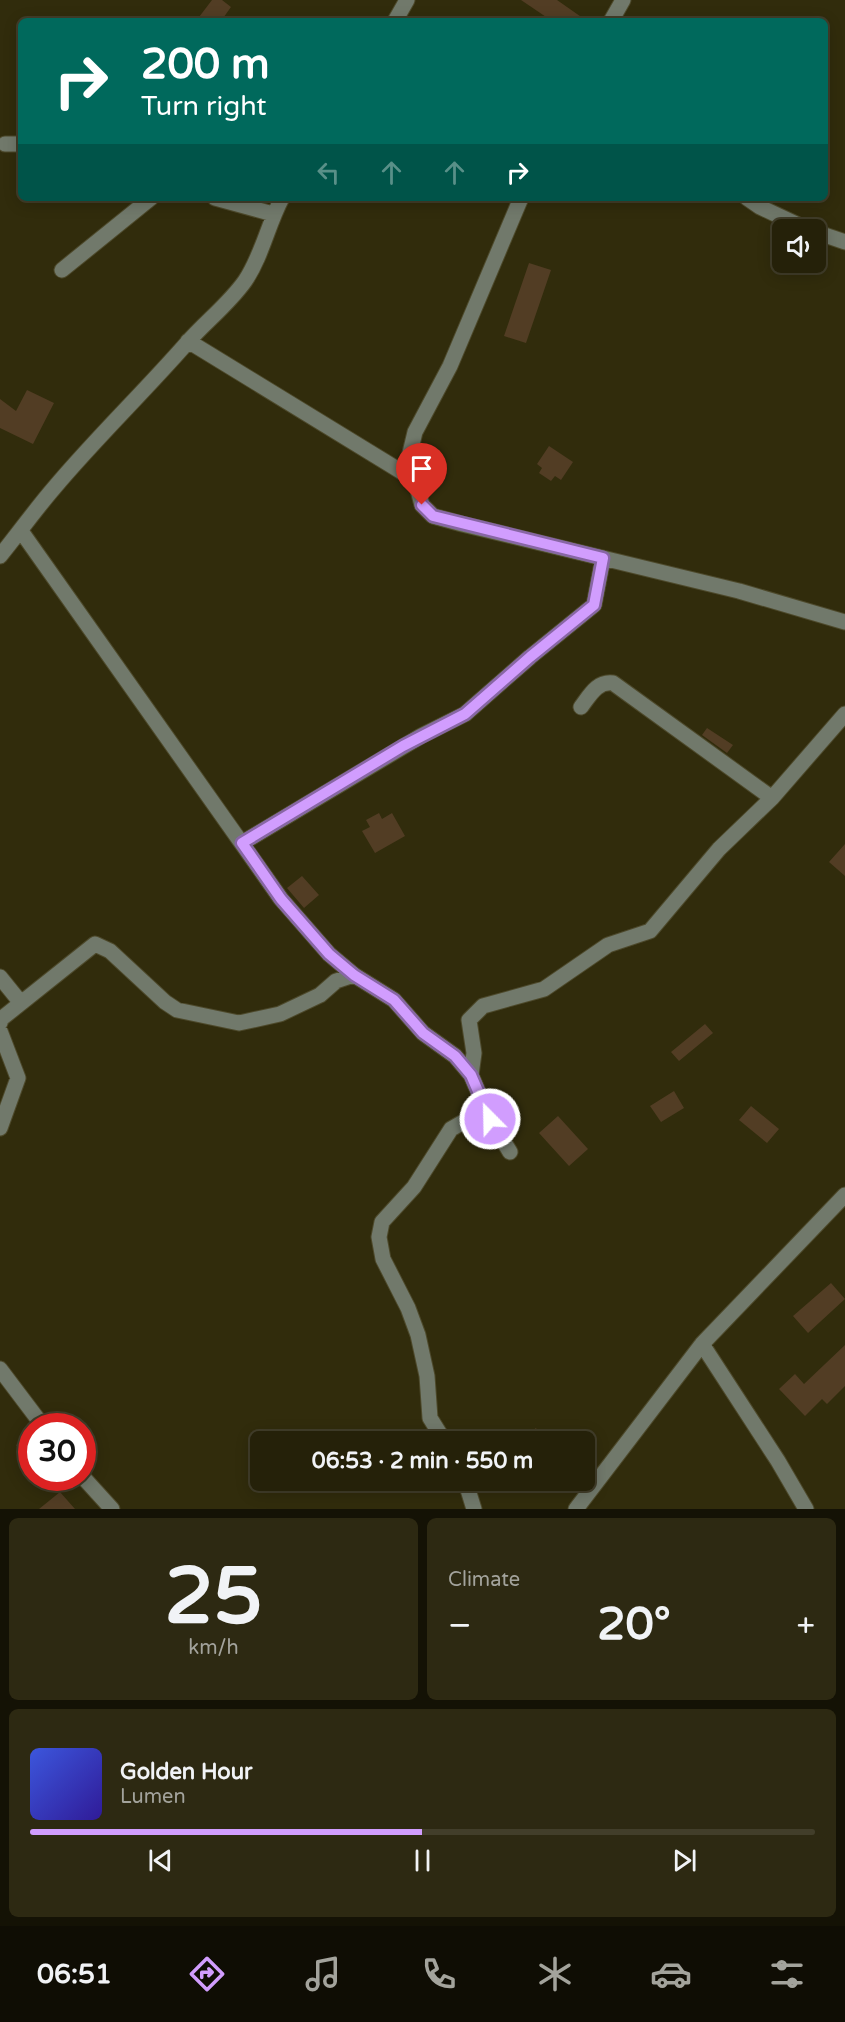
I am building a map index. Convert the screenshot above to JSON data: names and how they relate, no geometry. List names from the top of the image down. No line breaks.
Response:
{"page":{"turn":["200 m","Turn right"],"limit":"30","trip":"06:53 · 2 min · 550 m","tile":[["25","km/h"],"Climate"],"heat":["−","20°","+"],"song":["Golden Hour","Lumen"],"tabs":"06:51"}}
